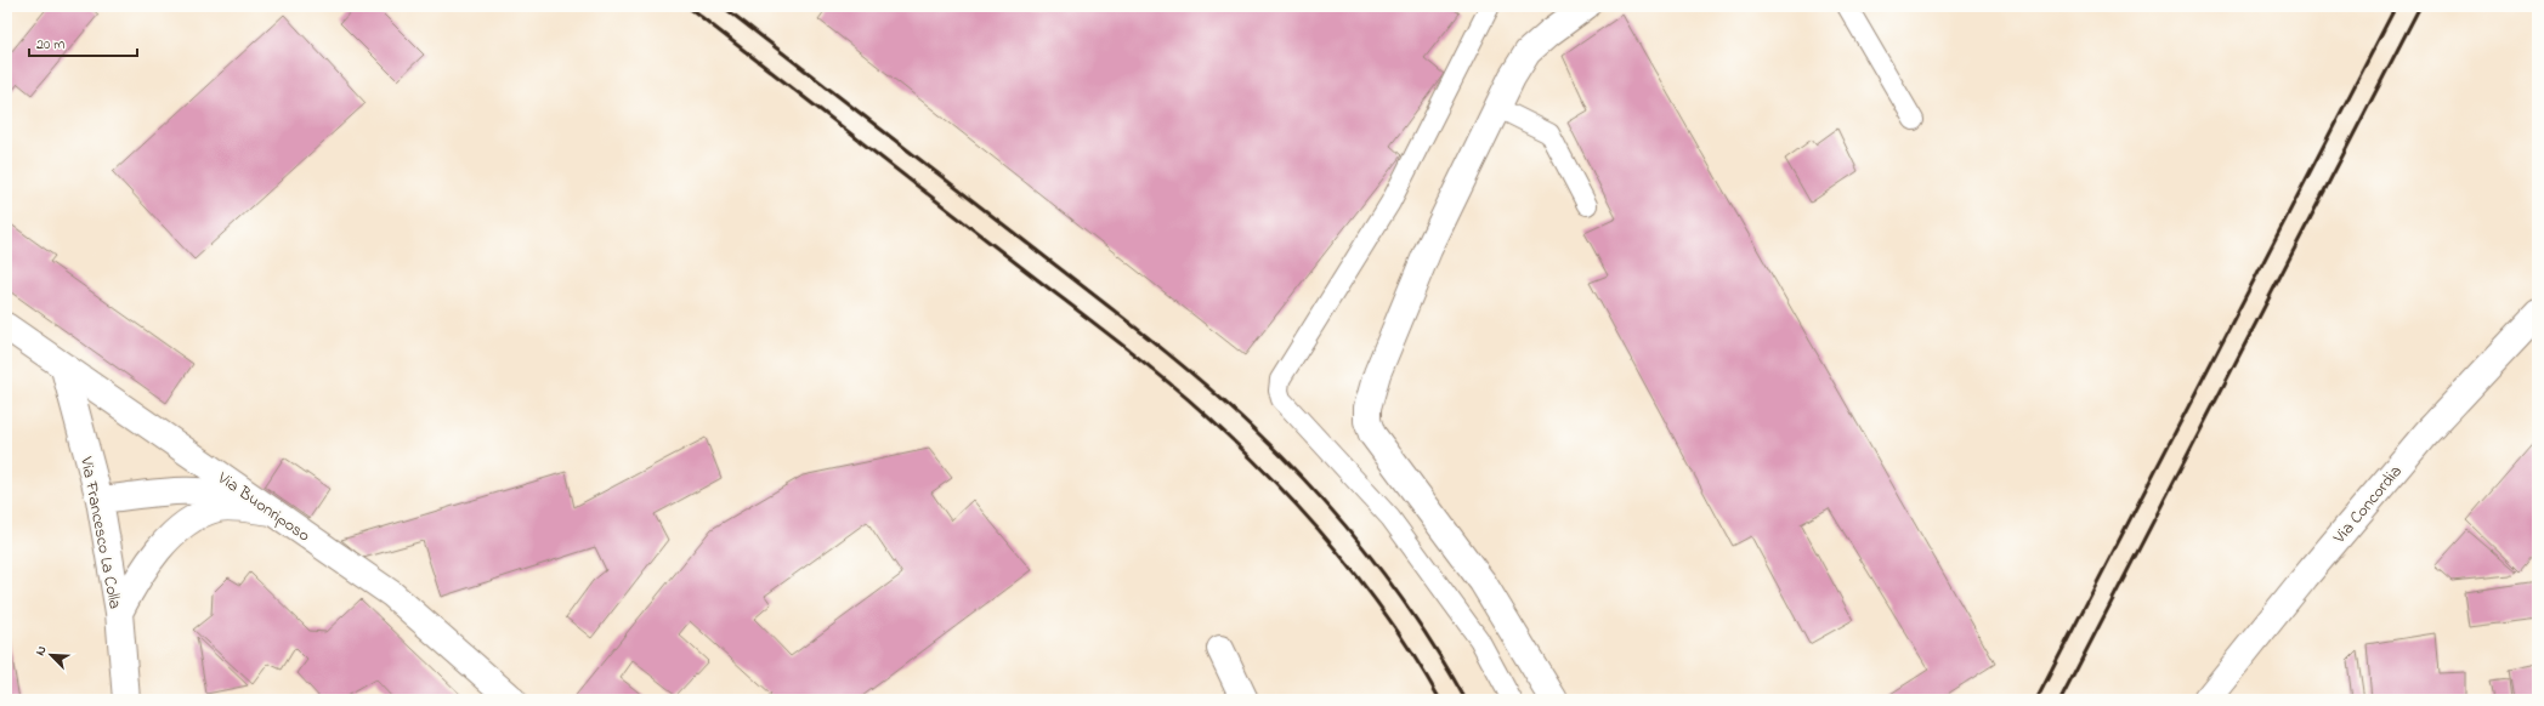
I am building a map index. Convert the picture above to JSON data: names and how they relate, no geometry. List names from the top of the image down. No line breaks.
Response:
{"streets":{"street":["Via Concordia","Via Buonriposo","Via Francesco La Colla"]},"crossings":[["Via Buonriposo","Via Francesco La Colla"]],"scale_bar":"20 m","north":"top left"}
